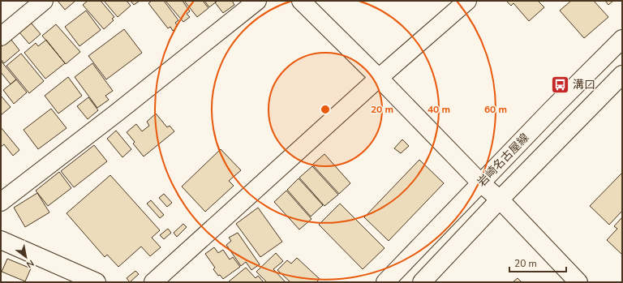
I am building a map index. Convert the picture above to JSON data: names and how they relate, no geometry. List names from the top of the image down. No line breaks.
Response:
{"streets":{"street":["岩崎名古屋線"]},"places":{"bus stop":["溝口"]},"scale_bar":"20 m","north":"bottom right","rings":["20 m","40 m","60 m"]}
